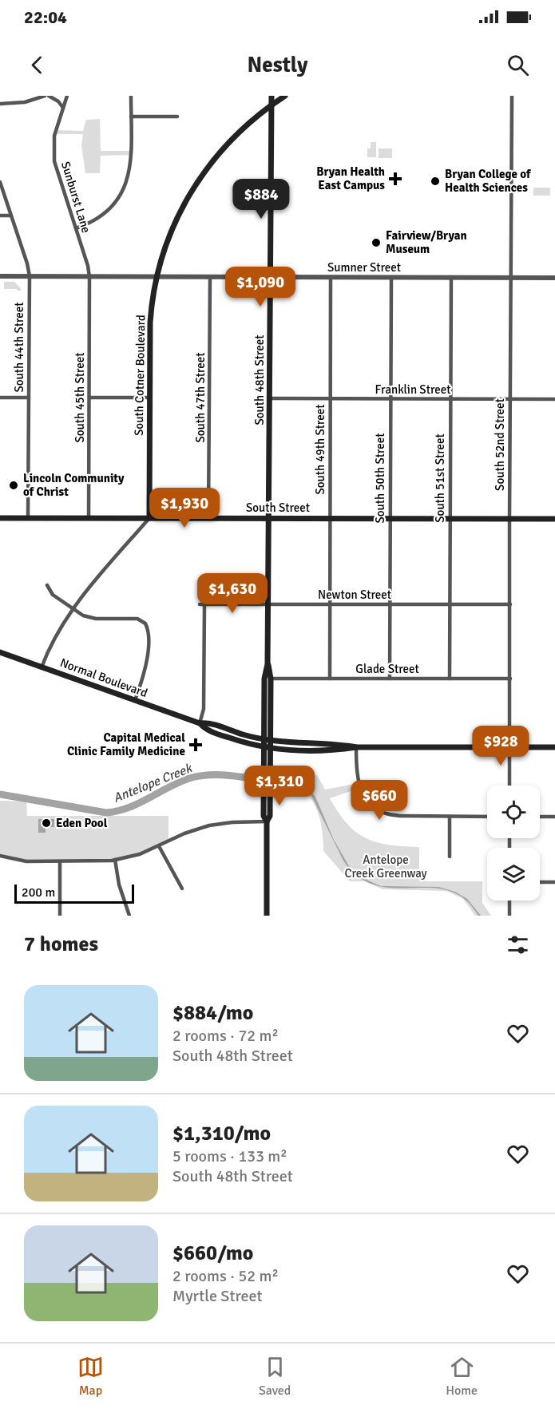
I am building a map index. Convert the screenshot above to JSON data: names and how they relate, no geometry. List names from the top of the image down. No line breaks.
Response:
{"streets":{"main road":["South Cotner Boulevard","South 48th Street","South Street","Normal Boulevard"],"street":["Sunburst Lane","Sumner Street","South 44th Street","Franklin Street","South 45th Street","South 47th Street","South 52nd Street","South 49th Street","South 50th Street","South 51st Street","Newton Street","Glade Street"]},"crossings":[["Sunburst Lane","Sumner Street"],["Sunburst Lane","South 45th Street"],["Sumner Street","South 44th Street"],["Sumner Street","South Cotner Boulevard"],["Sumner Street","South 48th Street"],["Sumner Street","South 45th Street"],["Sumner Street","South 47th Street"],["Sumner Street","South 52nd Street"],["Sumner Street","South 49th Street"],["Sumner Street","South 50th Street"],["Sumner Street","South 51st Street"],["South 44th Street","South Street"],["South Cotner Boulevard","South 48th Street"],["South Cotner Boulevard","South Street"],["South 48th Street","Franklin Street"],["South 48th Street","South Street"],["South 48th Street","Newton Street"],["South 48th Street","Glade Street"],["South 48th Street","Normal Boulevard"],["Franklin Street","South 52nd Street"],["Franklin Street","South 49th Street"],["Franklin Street","South 50th Street"],["Franklin Street","South 51st Street"],["South 45th Street","South Street"],["South 47th Street","South Street"],["South 52nd Street","South Street"],["South 52nd Street","Newton Street"],["South 52nd Street","Glade Street"],["South 52nd Street","Normal Boulevard"],["South 49th Street","South Street"],["South 49th Street","Newton Street"],["South 49th Street","Glade Street"],["South 50th Street","South Street"],["South 50th Street","Newton Street"],["South 50th Street","Glade Street"],["South 51st Street","South Street"],["South 51st Street","Newton Street"],["South 51st Street","Glade Street"],["Newton Street","Normal Boulevard"]],"water":["Antelope Creek"],"parks":["Antelope Creek Greenway"],"places":{"health":["Bryan Health East Campus","Capital Medical Clinic Family Medicine"],"other":["Bryan College of Health Sciences","Fairview/Bryan Museum","Lincoln Community of Christ","Eden Pool"]},"scale_bar":"200 m","page":{"status":"22:04","header":"Nestly","price":["$884","$1,090","$1,930","$1,630","$928","$1,310","$660"],"scale":"200 m","heading":"7 homes","list":[{"name":"$884/mo","note":"2 rooms · 72 m² · South 48th Street"},{"name":"$1,310/mo","note":"5 rooms · 133 m² · South 48th Street"},{"name":"$660/mo","note":"2 rooms · 52 m² · Myrtle Street"}],"tabs":["Map","Saved","Home"]}}
